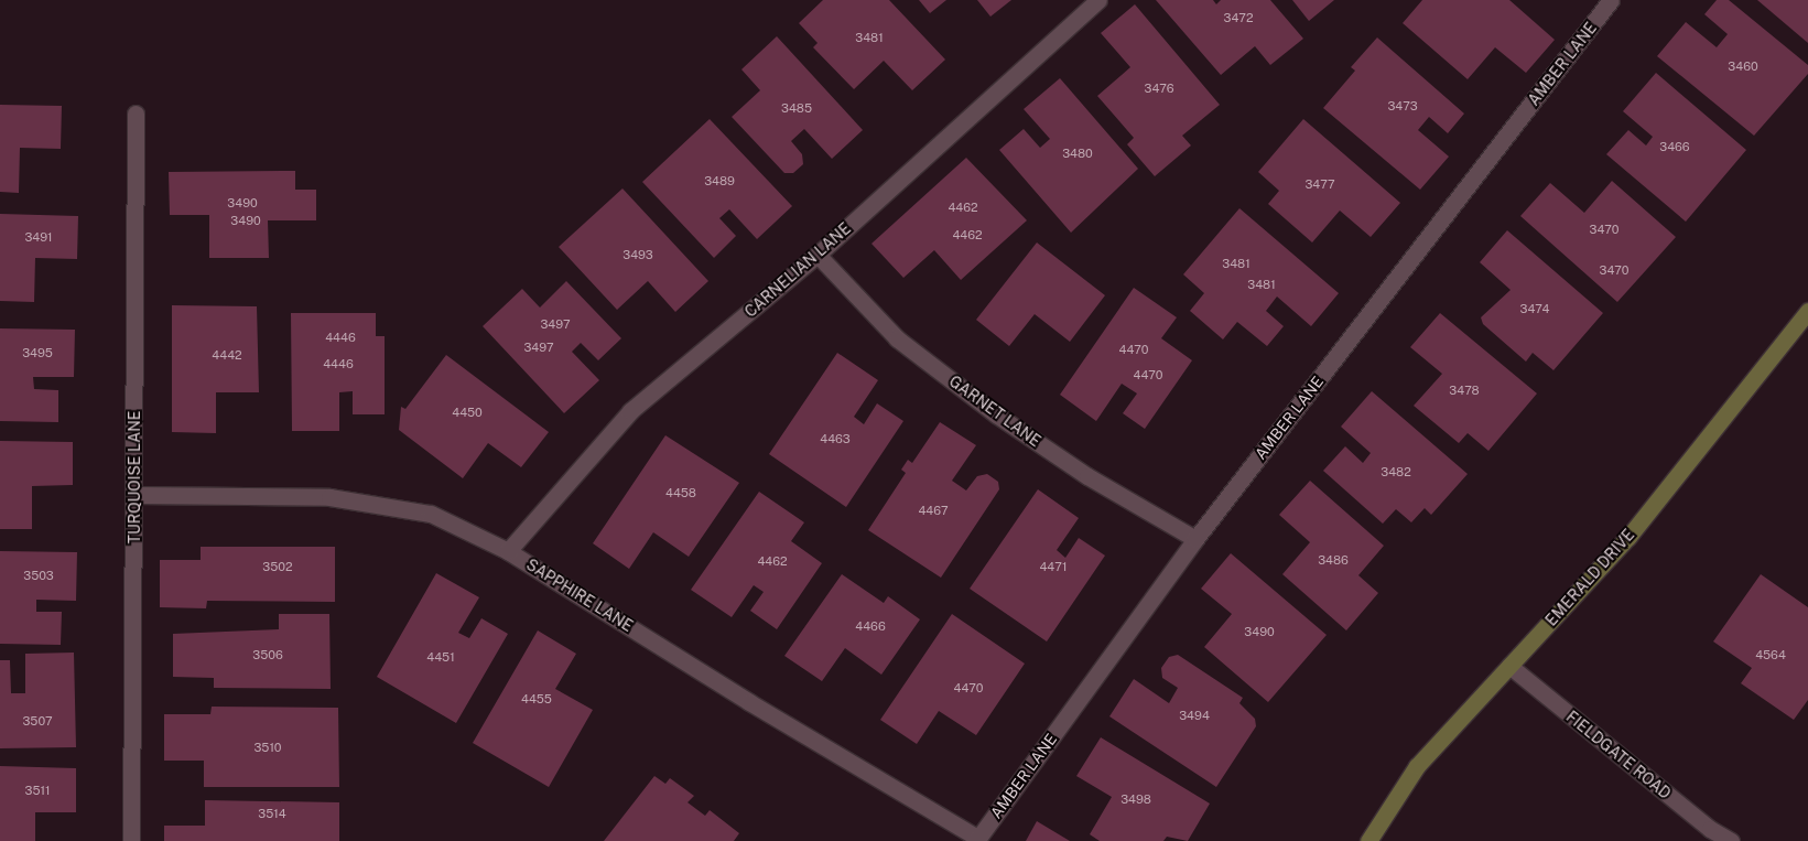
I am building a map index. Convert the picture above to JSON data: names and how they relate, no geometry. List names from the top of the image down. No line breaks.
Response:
{"streets":{"main road":["EMERALD DRIVE"],"street":["AMBER LANE","CARNELIAN LANE","GARNET LANE","TURQUOISE LANE","SAPPHIRE LANE","FIELDGATE ROAD"]},"crossings":[["AMBER LANE","GARNET LANE"],["AMBER LANE","SAPPHIRE LANE"],["CARNELIAN LANE","GARNET LANE"],["CARNELIAN LANE","SAPPHIRE LANE"],["TURQUOISE LANE","SAPPHIRE LANE"],["EMERALD DRIVE","FIELDGATE ROAD"]],"house_numbers":["3472","3481","3460","3476","3473","3485","3466","3480","3489","3477","3490","4462","3490","3470","4462","3491","3493","3481","3470","3481","3474","3497","4446","3497","4470","3495","4442","4446","4470","3478","4450","4463","3482","4458","4467","3486","4462","3502","4471","3503","4466","3490","3506","4564","4451","4470","4455","3494","3507","3510","3511","3498","3514"]}
